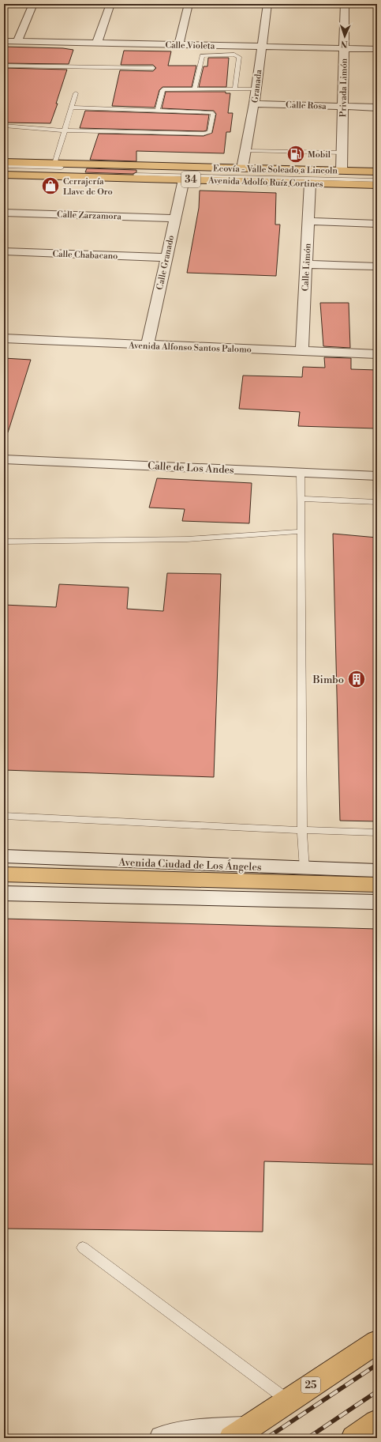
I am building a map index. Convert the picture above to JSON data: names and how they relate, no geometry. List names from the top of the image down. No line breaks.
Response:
{"streets":{"main road":["34","Avenida Adolfo Ruíz Cortines","25"],"street":["Calle Violeta","Granada","Privada Limón","Calle Rosa","Calle Zarzamora","Calle Chabacano","Calle Granado","Calle Limón","Avenida Alfonso Santos Palomo","Calle de Los Andes","Avenida Ciudad de Los Ángeles"],"lane":["Ecovía - Valle Soleado a Lincoln"]},"crossings":[["Calle Violeta","Granada"],["Calle Violeta","Privada Limón"],["Granada","Calle Rosa"],["Granada","Avenida Adolfo Ruíz Cortines"],["Privada Limón","Calle Rosa"],["Privada Limón","Avenida Adolfo Ruíz Cortines"],["Avenida Adolfo Ruíz Cortines","Calle Granado"],["Avenida Adolfo Ruíz Cortines","Calle Limón"],["Calle Zarzamora","Calle Granado"],["Calle Chabacano","Calle Granado"],["Calle Granado","Avenida Alfonso Santos Palomo"],["Calle Limón","Avenida Alfonso Santos Palomo"]],"places":{"fuel station":["Mobil"],"shop":["Cerrajería Llave de Oro"],"building":["Bimbo"]},"north":"bottom"}
